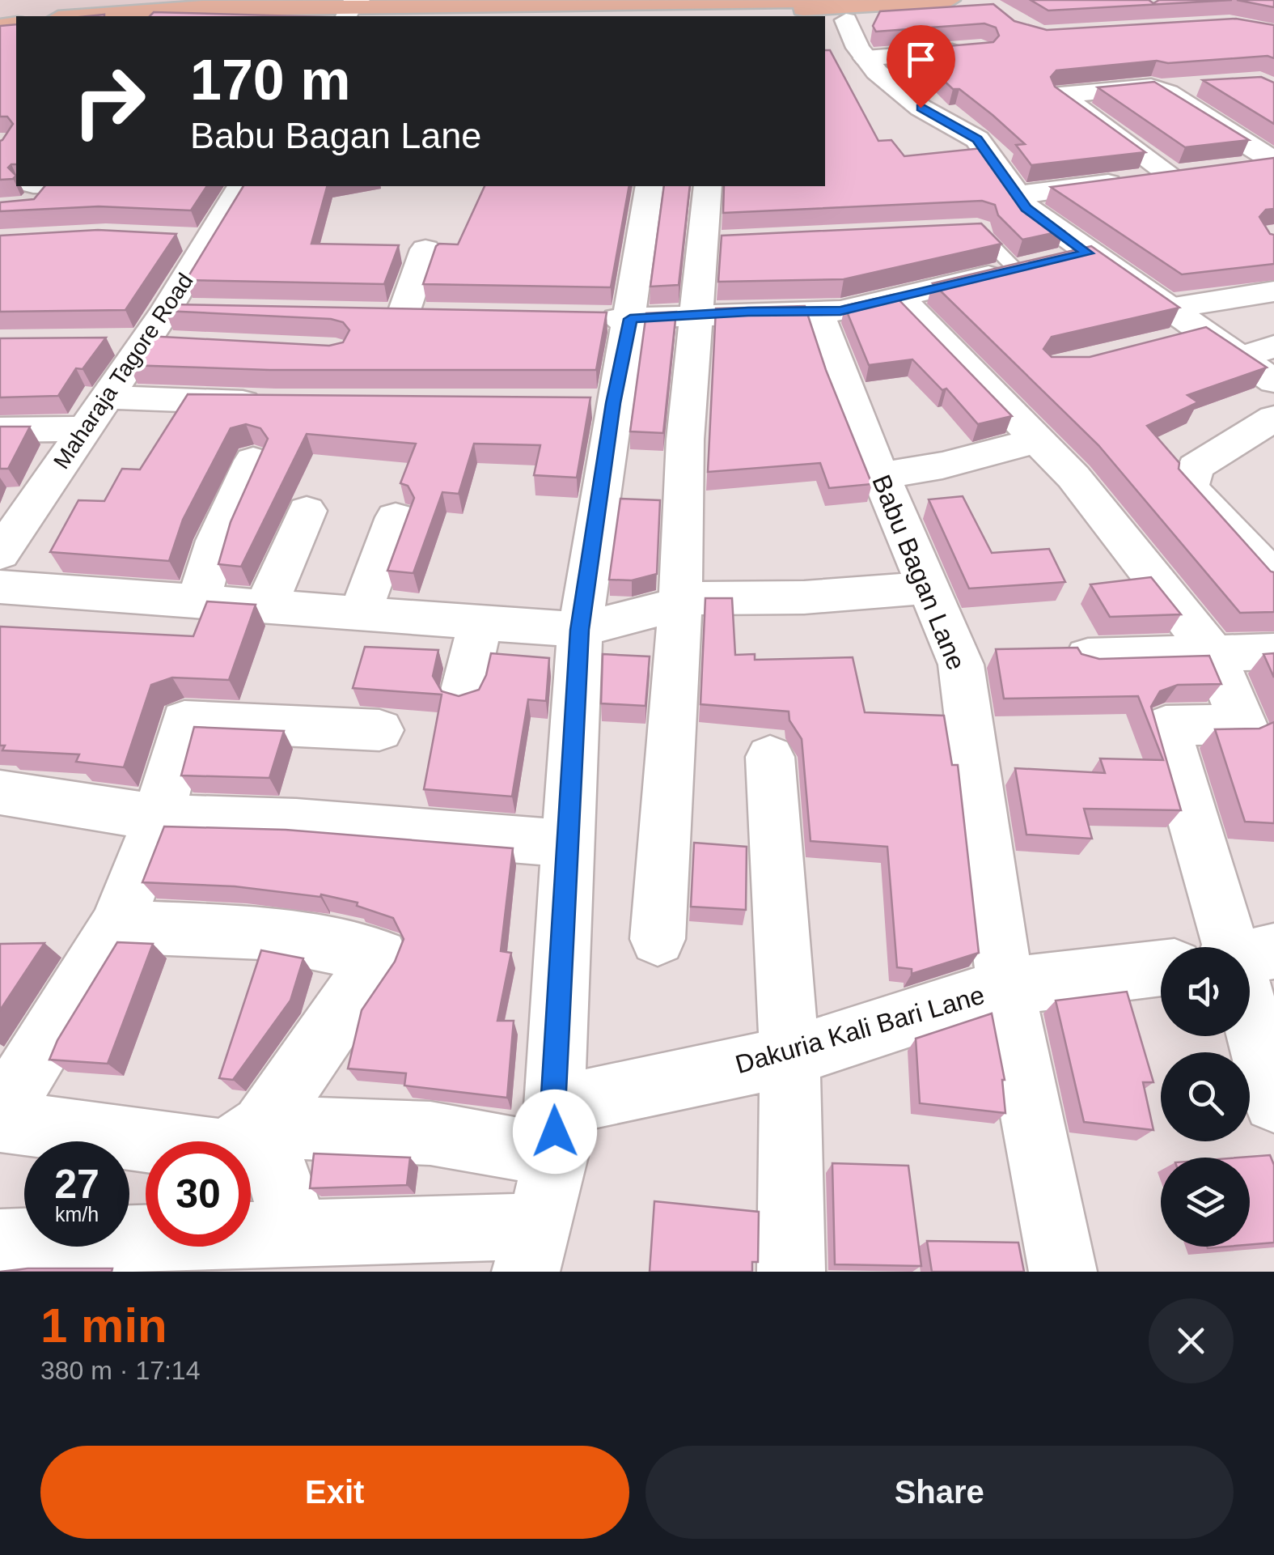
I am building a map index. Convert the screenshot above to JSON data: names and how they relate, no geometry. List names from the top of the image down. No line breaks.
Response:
{"streets":{"street":["Maharaja Tagore Road","Babu Bagan Lane","Dakuria Kali Bari Lane"]},"crossings":[["Babu Bagan Lane","Dakuria Kali Bari Lane"]],"page":{"turn":["170 m","Babu Bagan Lane"],"speed":"27 km/h","limit":"30","heading":["1 min","380 m · 17:14"],"buttons":["Exit","Share"]}}
